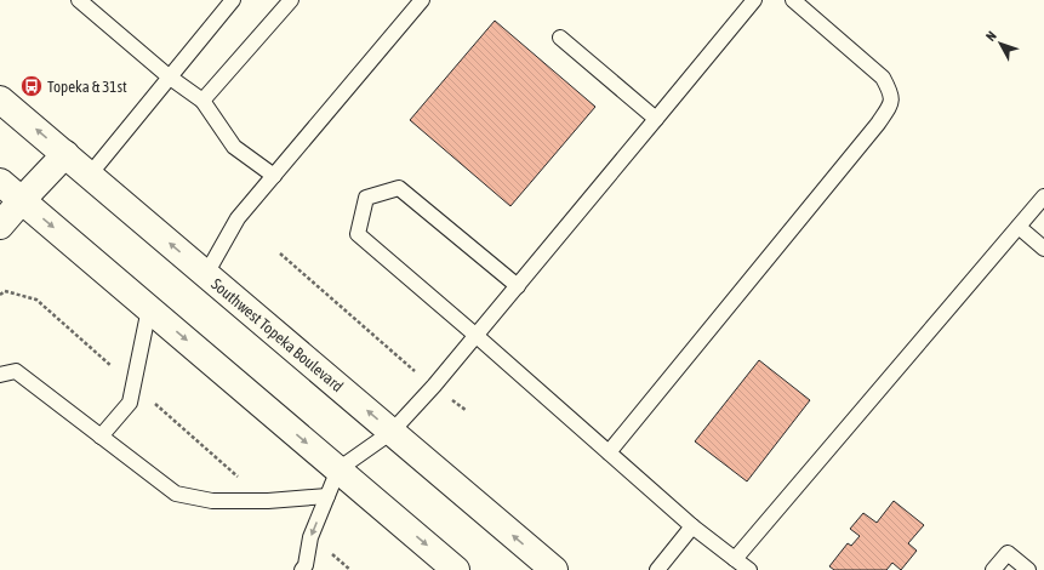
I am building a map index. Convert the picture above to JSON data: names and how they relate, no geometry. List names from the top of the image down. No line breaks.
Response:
{"streets":{"main road":["Southwest Topeka Boulevard"]},"places":{"bus stop":["Topeka & 31st"]},"north":"top left"}
